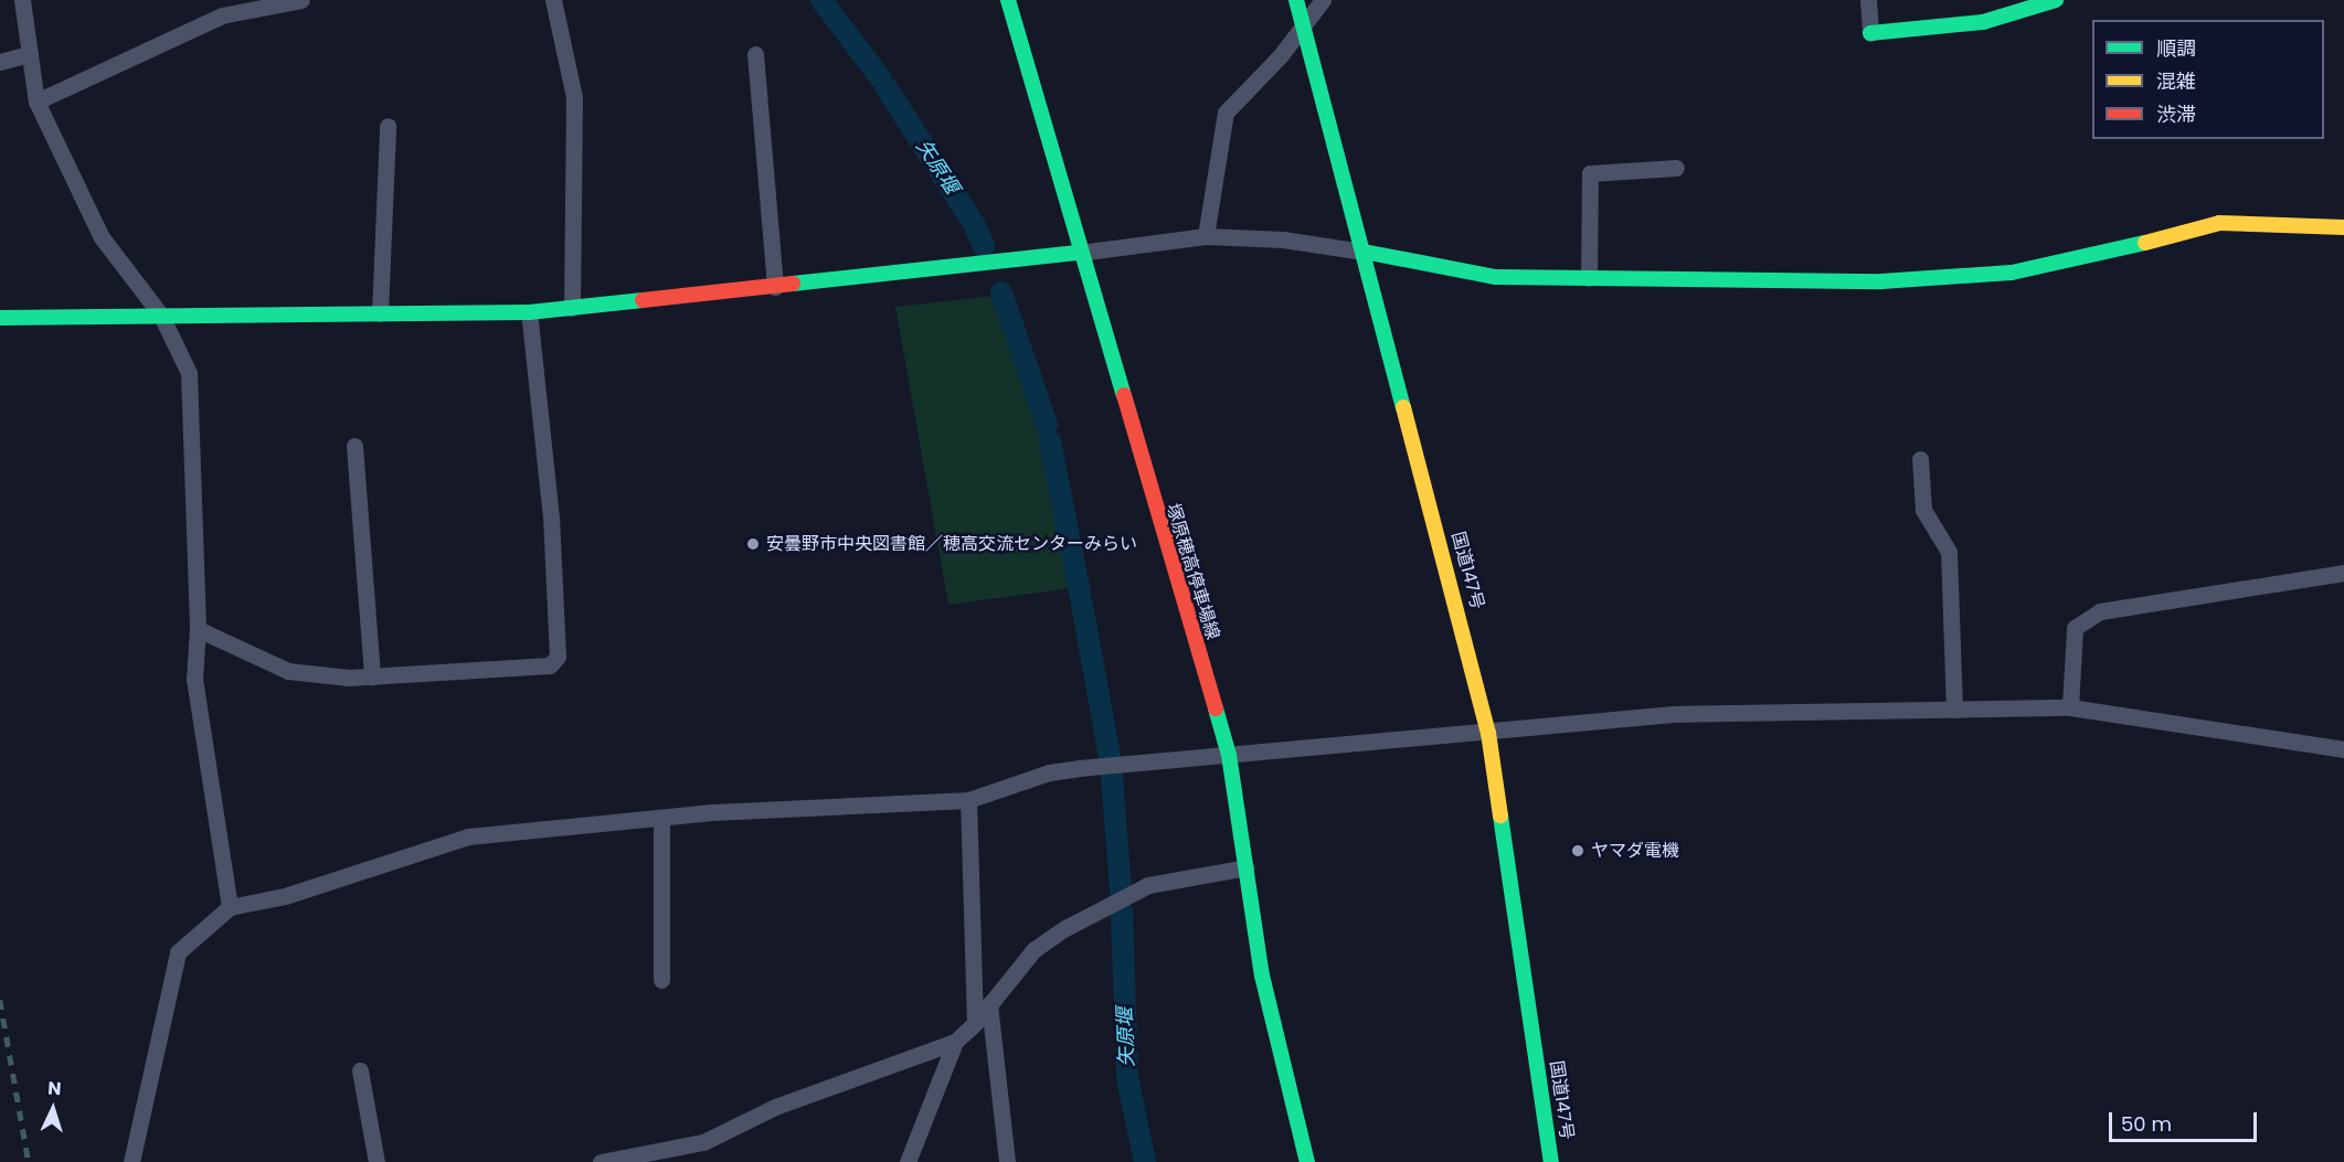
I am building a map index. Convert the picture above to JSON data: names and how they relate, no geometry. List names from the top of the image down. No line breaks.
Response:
{"streets":{"main road":["国道147号","塚原穂高停車場線"]},"water":["矢原堰"],"places":["安曇野市中央図書館／穂高交流センターみらい","ヤマダ電機"],"legend":["順調","混雑","渋滞"],"scale_bar":"50 m","north":"top"}
